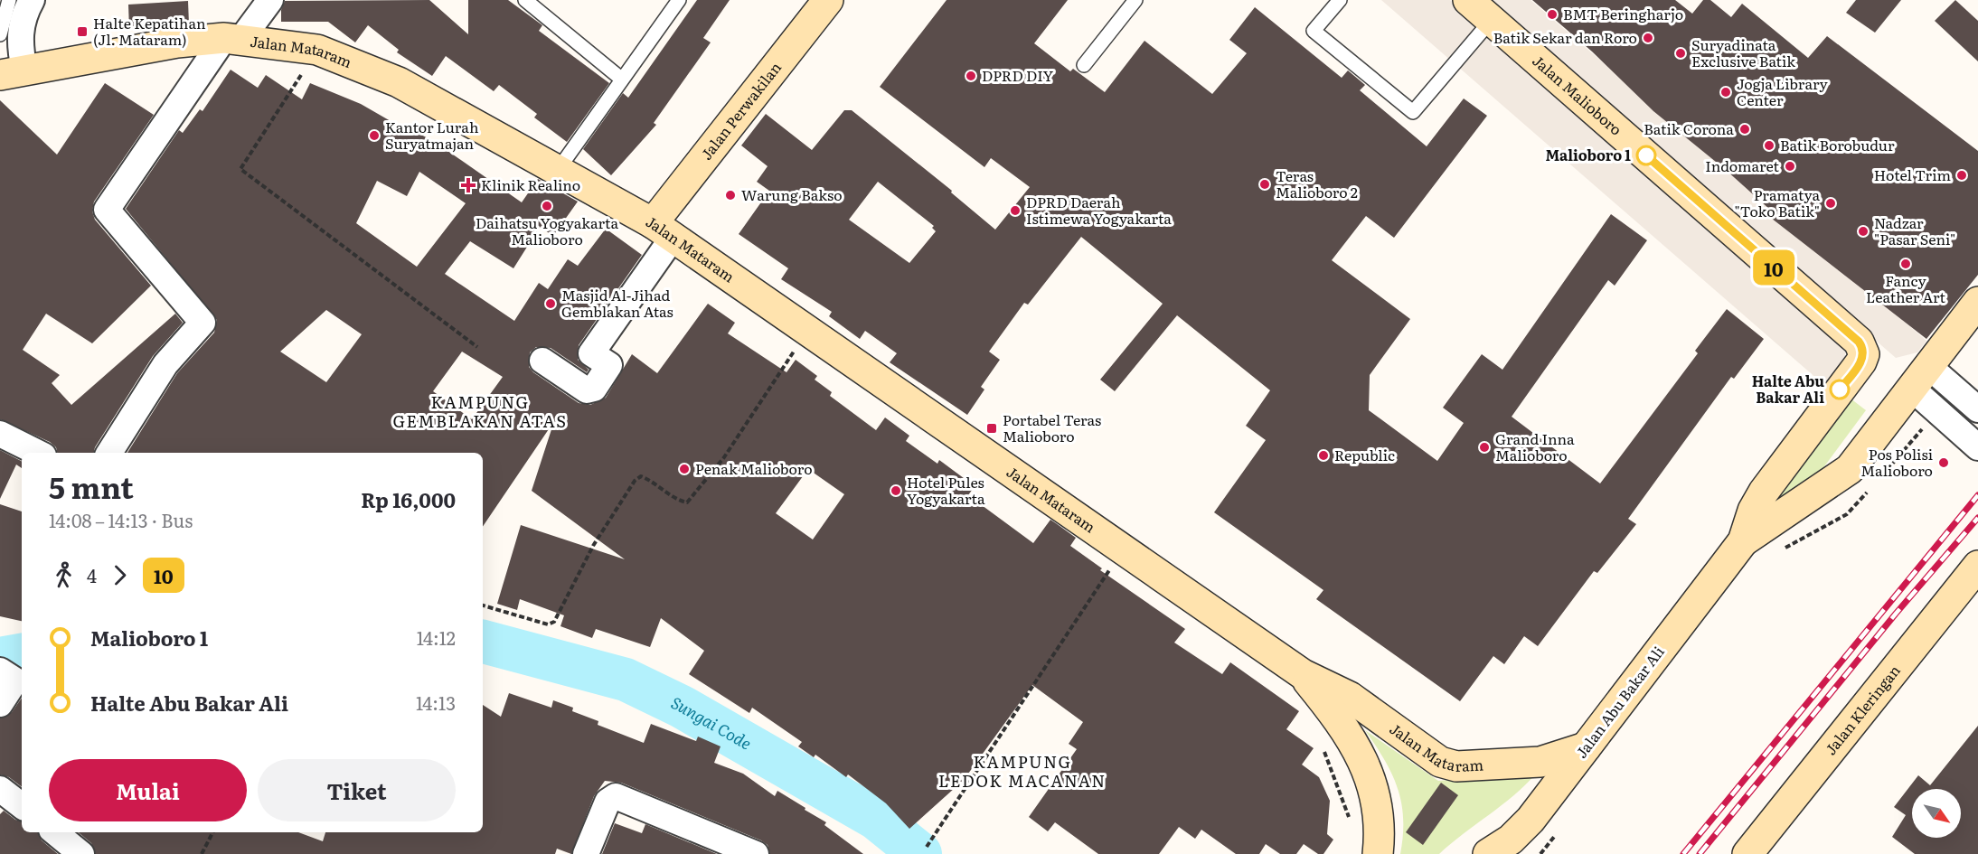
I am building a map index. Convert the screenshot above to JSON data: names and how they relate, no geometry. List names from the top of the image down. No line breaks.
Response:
{"streets":{"main road":["Jalan Mataram","Jalan Malioboro","Jalan Perwakilan","Jalan Abu Bakar Ali","Jalan Kleringan"]},"crossings":[["Jalan Mataram","Jalan Perwakilan"],["Jalan Mataram","Jalan Abu Bakar Ali"],["Jalan Malioboro","Jalan Abu Bakar Ali"]],"districts":["KAMPUNG GEMBLAKAN ATAS","KAMPUNG LEDOK MACANAN"],"water":["Sungai Code"],"places":{"other":["BMT Beringharjo","Batik Sekar dan Roro","Suryadinata Exclusive Batik","DPRD DIY","Jogja Library Center","Batik Corona","Kantor Lurah Suryatmajan","Batik Borobudur","Malioboro 1","Indomaret","Hotel Trim","Teras Malioboro 2","Warung Bakso","Pramatya \"Toko Batik\"","Daihatsu Yogyakarta Malioboro","DPRD Daerah Istimewa Yogyakarta","Nadzar \"Pasar Seni\"","Fancy Leather Art","Masjid Al-Jihad Gemblakan Atas","Halte Abu Bakar Ali","Grand Inna Malioboro","Republic","Pos Polisi Malioboro","Penak Malioboro","Hotel Pules Yogyakarta"],"transit":["Halte Kepatihan (Jl. Mataram)","Portabel Teras Malioboro"],"health":["Klinik Realino"]},"lines":["bus line 10"],"north":"bottom right","page":{"on_map":"10","heading":["5 mnt","14:08 – 14:13 · Bus","Rp 16,000"],"legs":["4","10"],"list":[{"name":"Malioboro 1","value":"14:12"},{"name":"Halte Abu Bakar Ali","value":"14:13"}],"buttons":["Mulai","Tiket"]}}
